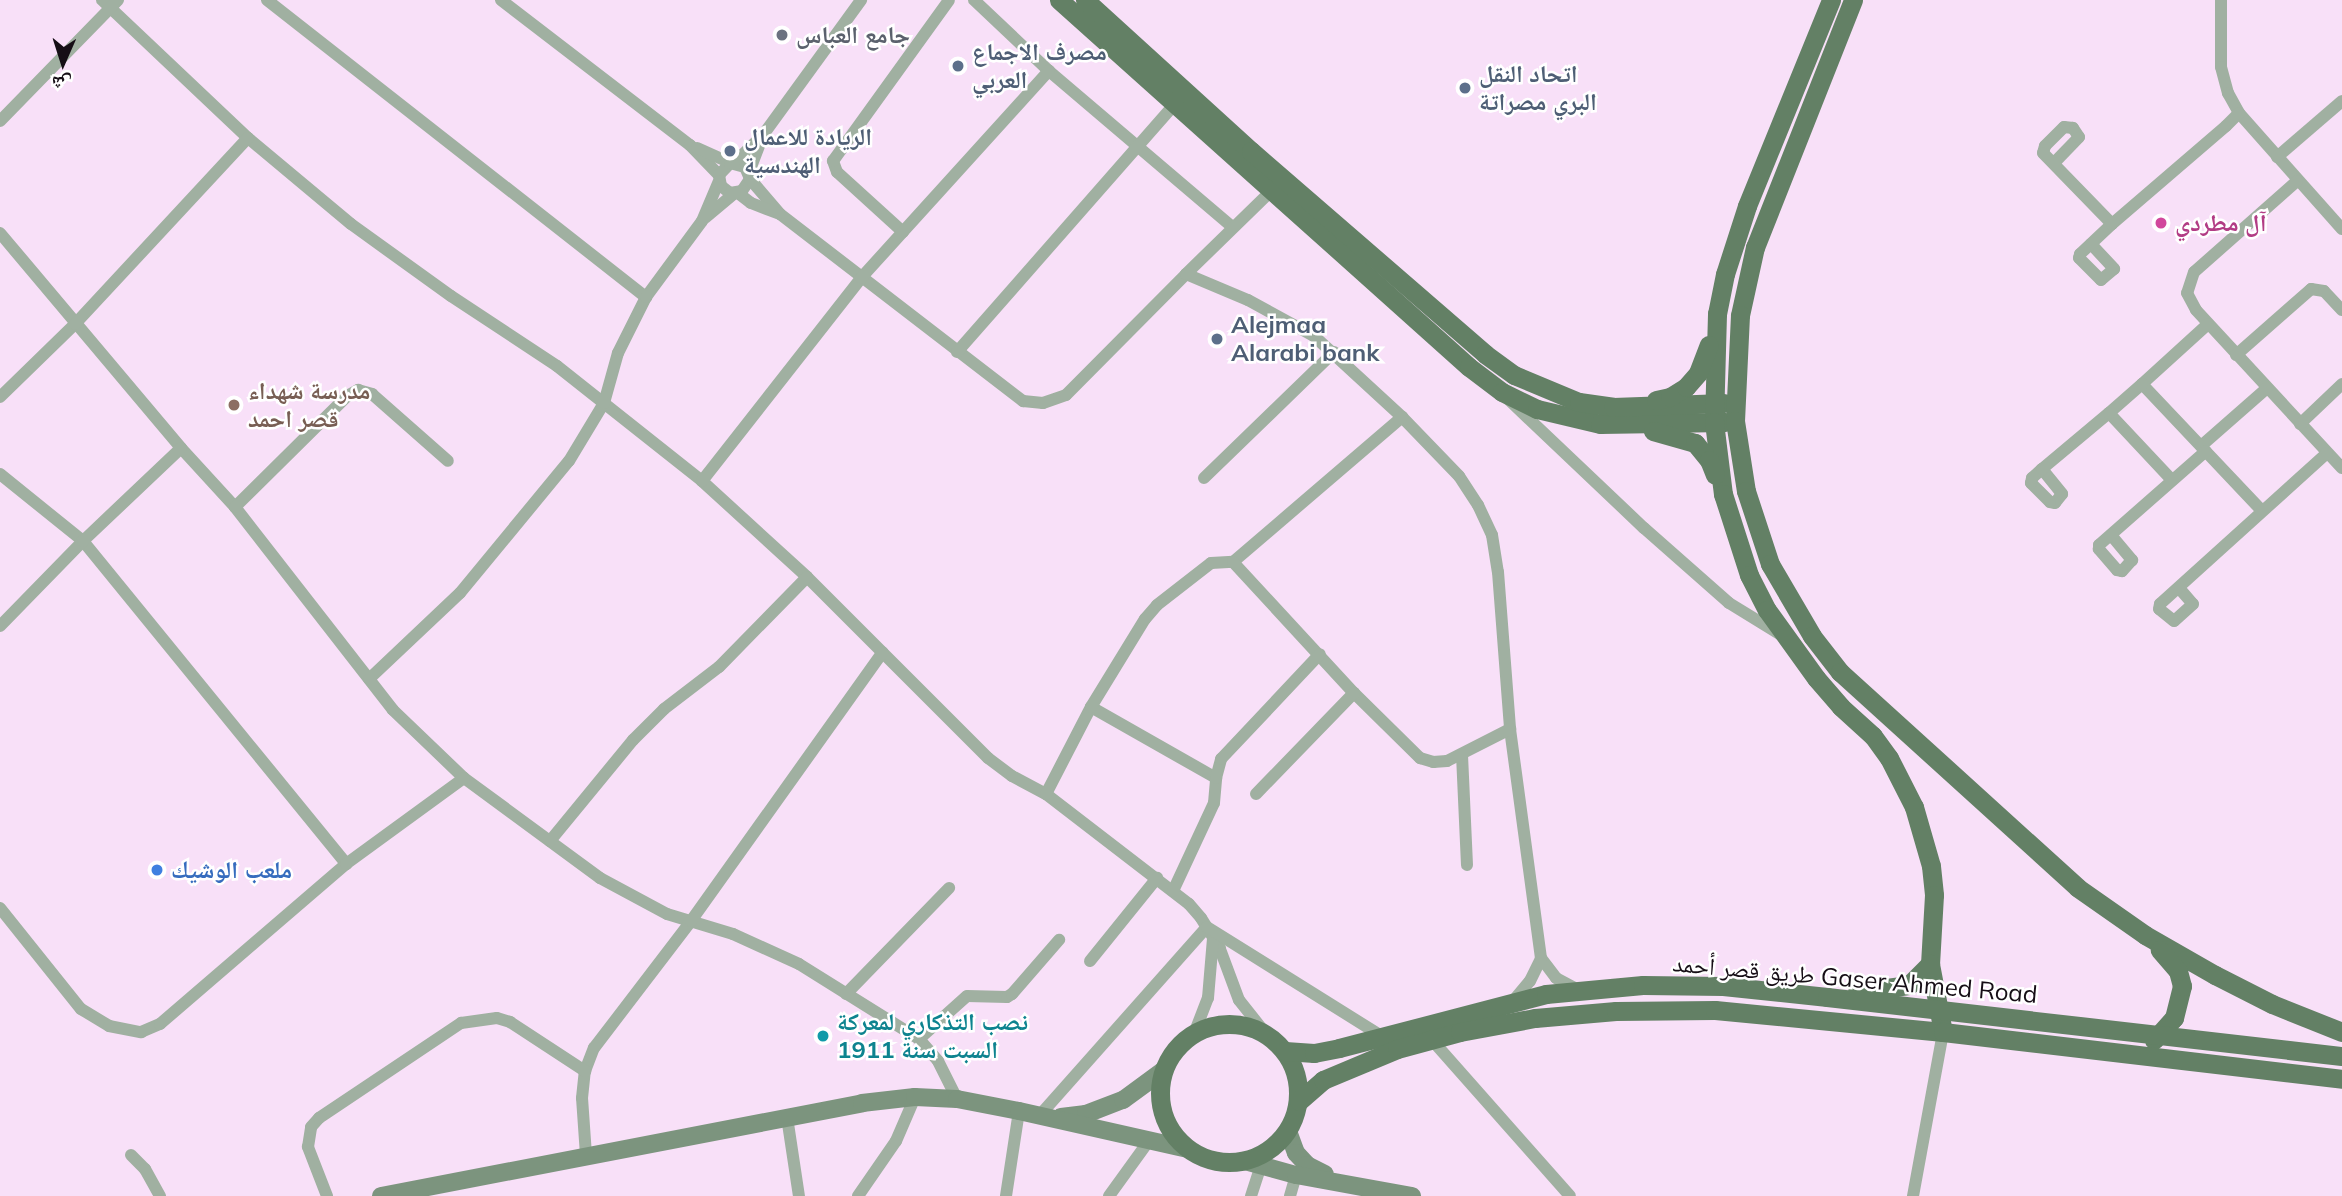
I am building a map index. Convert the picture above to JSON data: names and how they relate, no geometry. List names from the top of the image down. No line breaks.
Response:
{"streets":{"main road":["طريق قصر أحمد Gaser Ahmed Road"]},"places":["جامع العباس","مصرف الاجماع العربي","اتحاد النقل البري مصراتة","الريادة للاعمال الهندسية","آل مطردي","Alejmaa Alarabi bank","مدرسة شهداء قصر احمد","ملعب الوشيك","نصب التذكاري لمعركة السبت سنة 1911"],"north":"bottom"}
